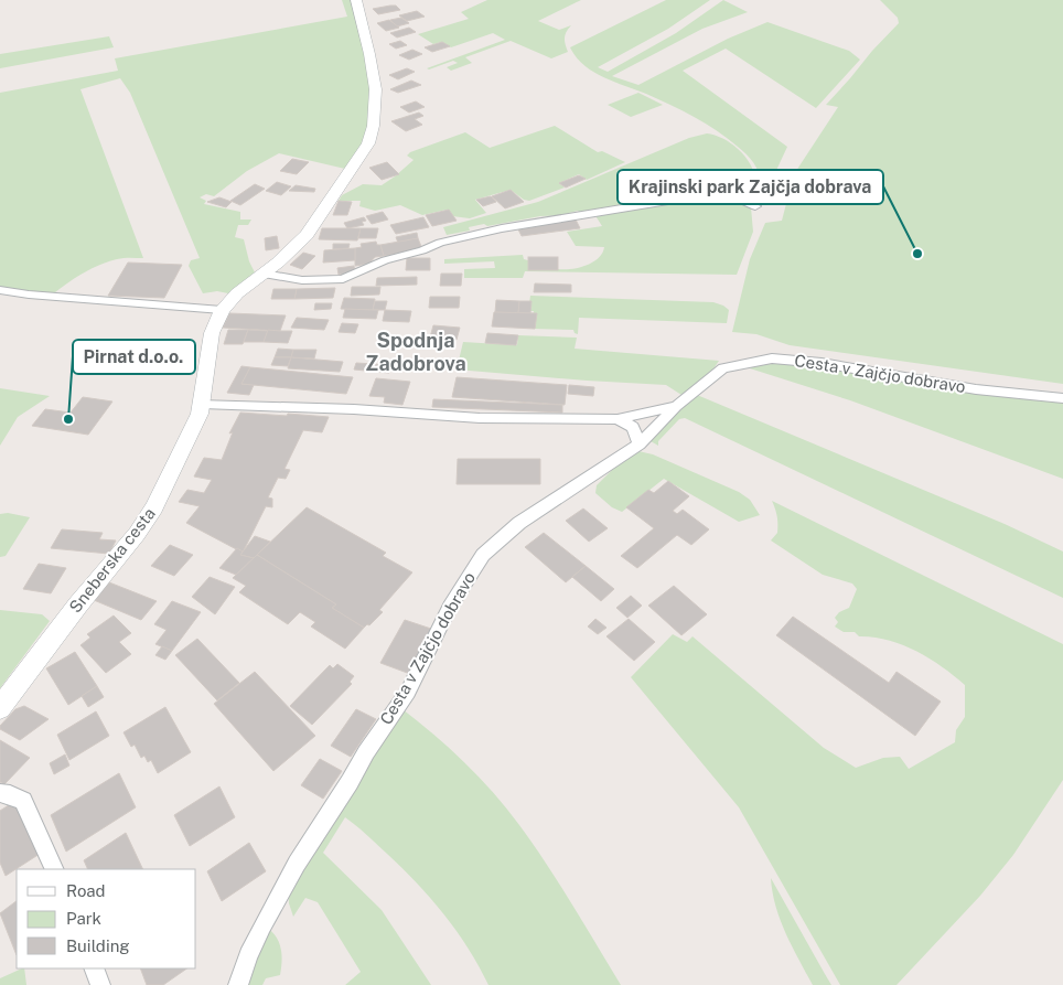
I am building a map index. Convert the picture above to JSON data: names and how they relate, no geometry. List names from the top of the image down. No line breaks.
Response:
{"streets":{"street":["Cesta v Zajčjo dobravo","Sneberska cesta"]},"crossings":[["Cesta v Zajčjo dobravo","Sneberska cesta"]],"districts":["Spodnja Zadobrova"],"places":["Krajinski park Zajčja dobrava","Pirnat d.o.o."],"legend":["Road","Park","Building"]}
